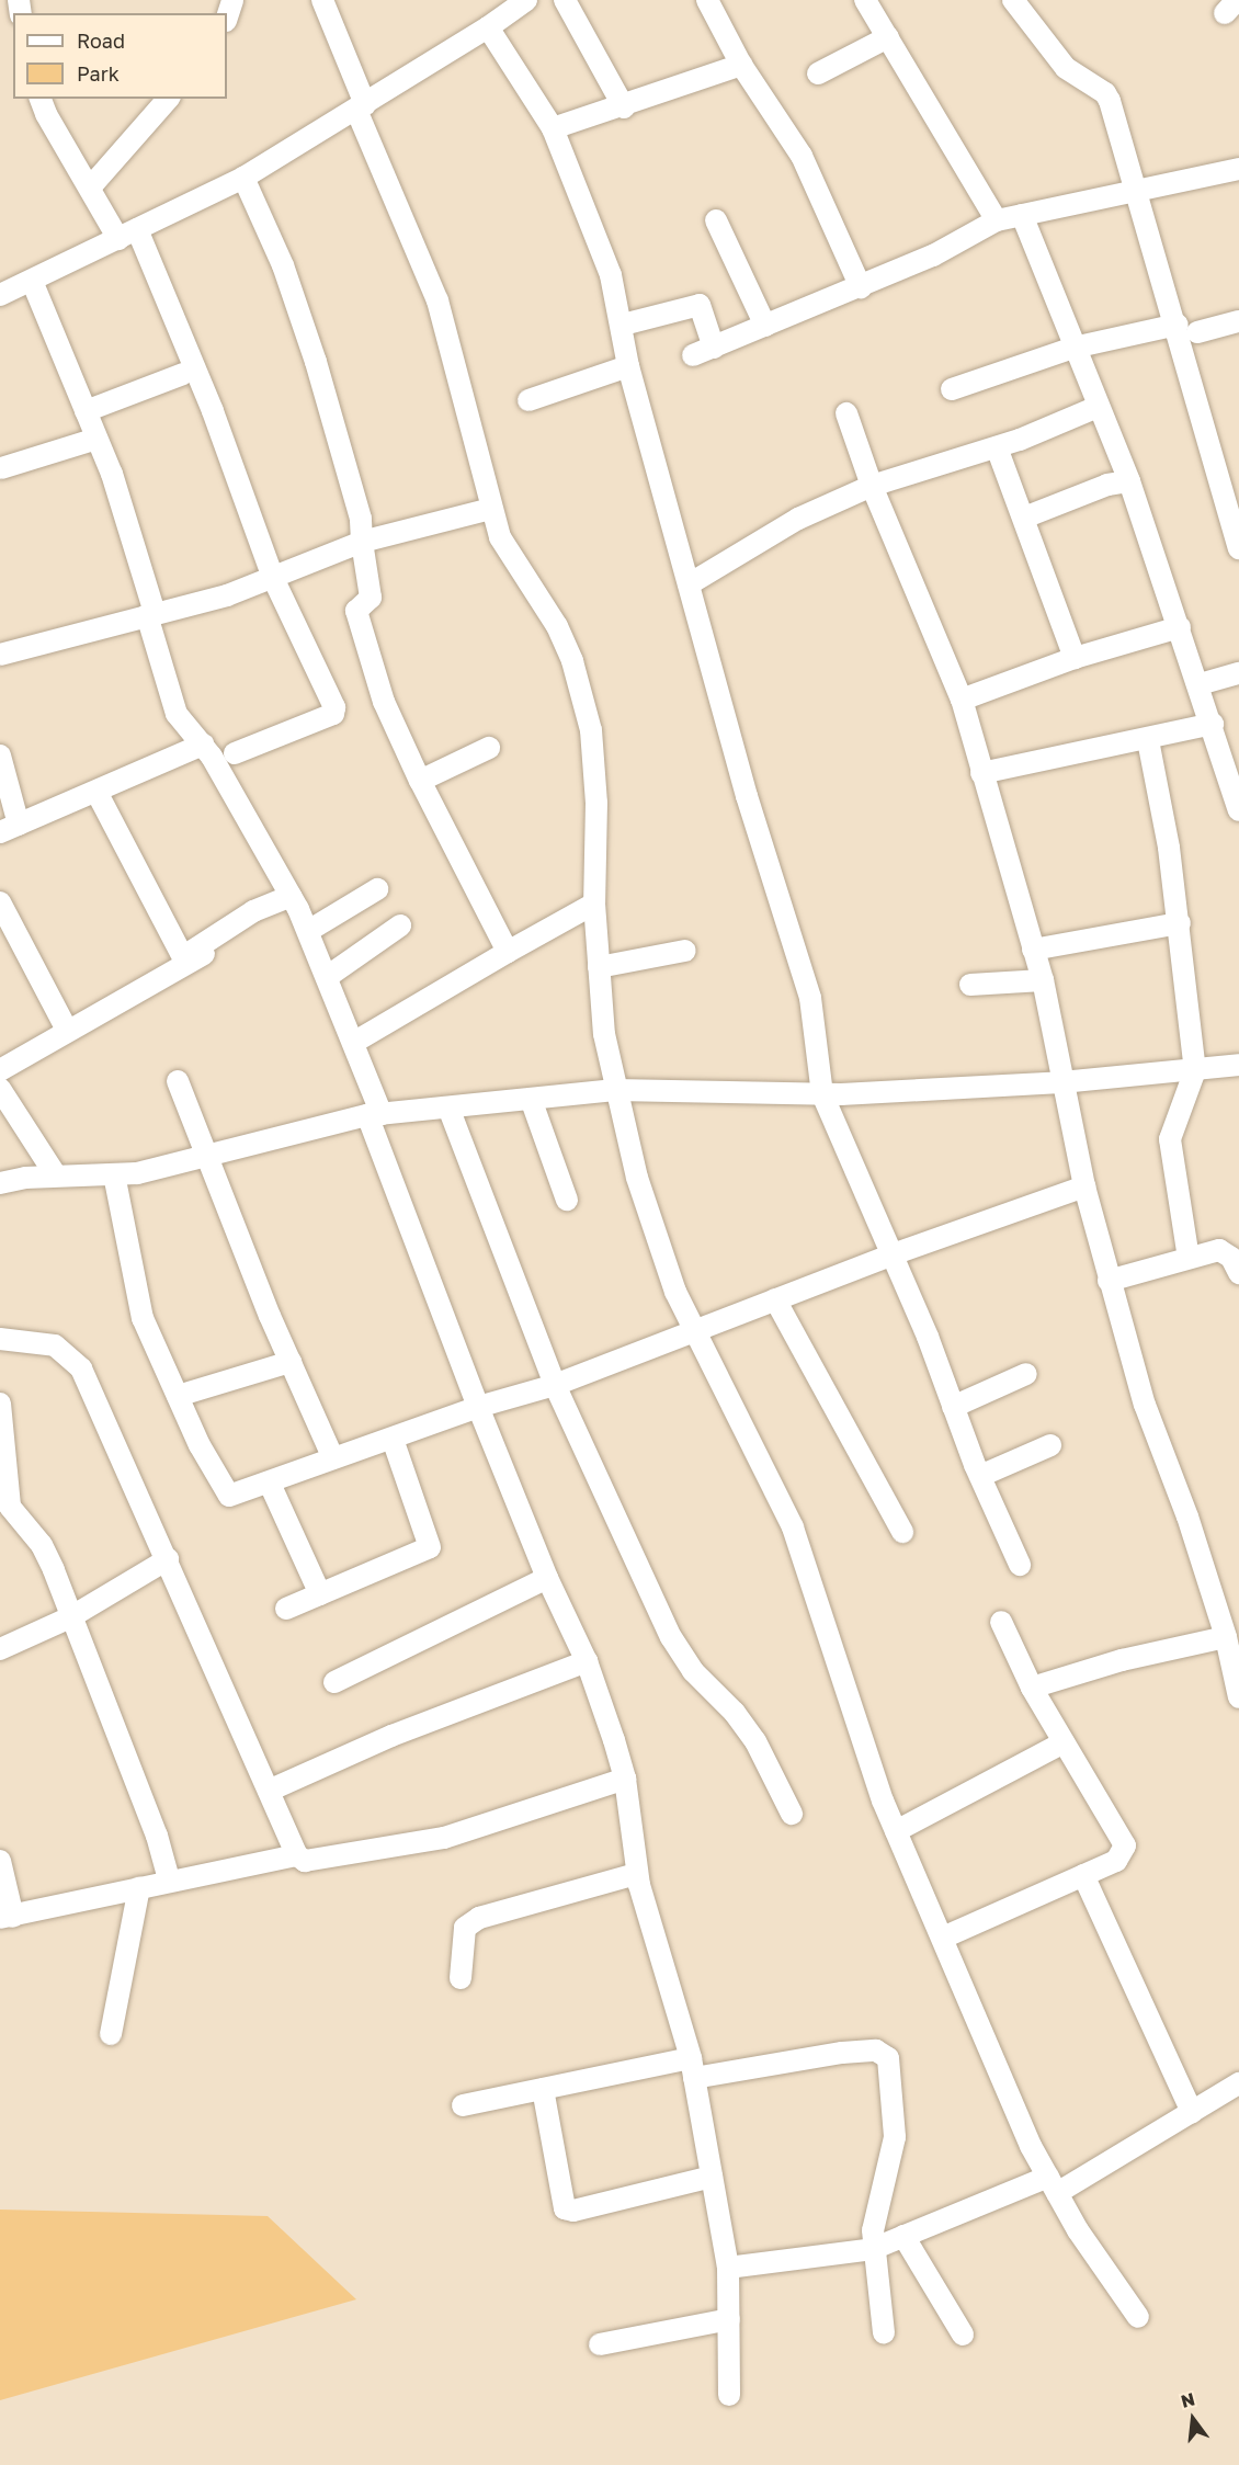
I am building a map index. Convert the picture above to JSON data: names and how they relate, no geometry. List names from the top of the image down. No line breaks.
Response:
{"legend":["Road","Park"],"north":"top"}
